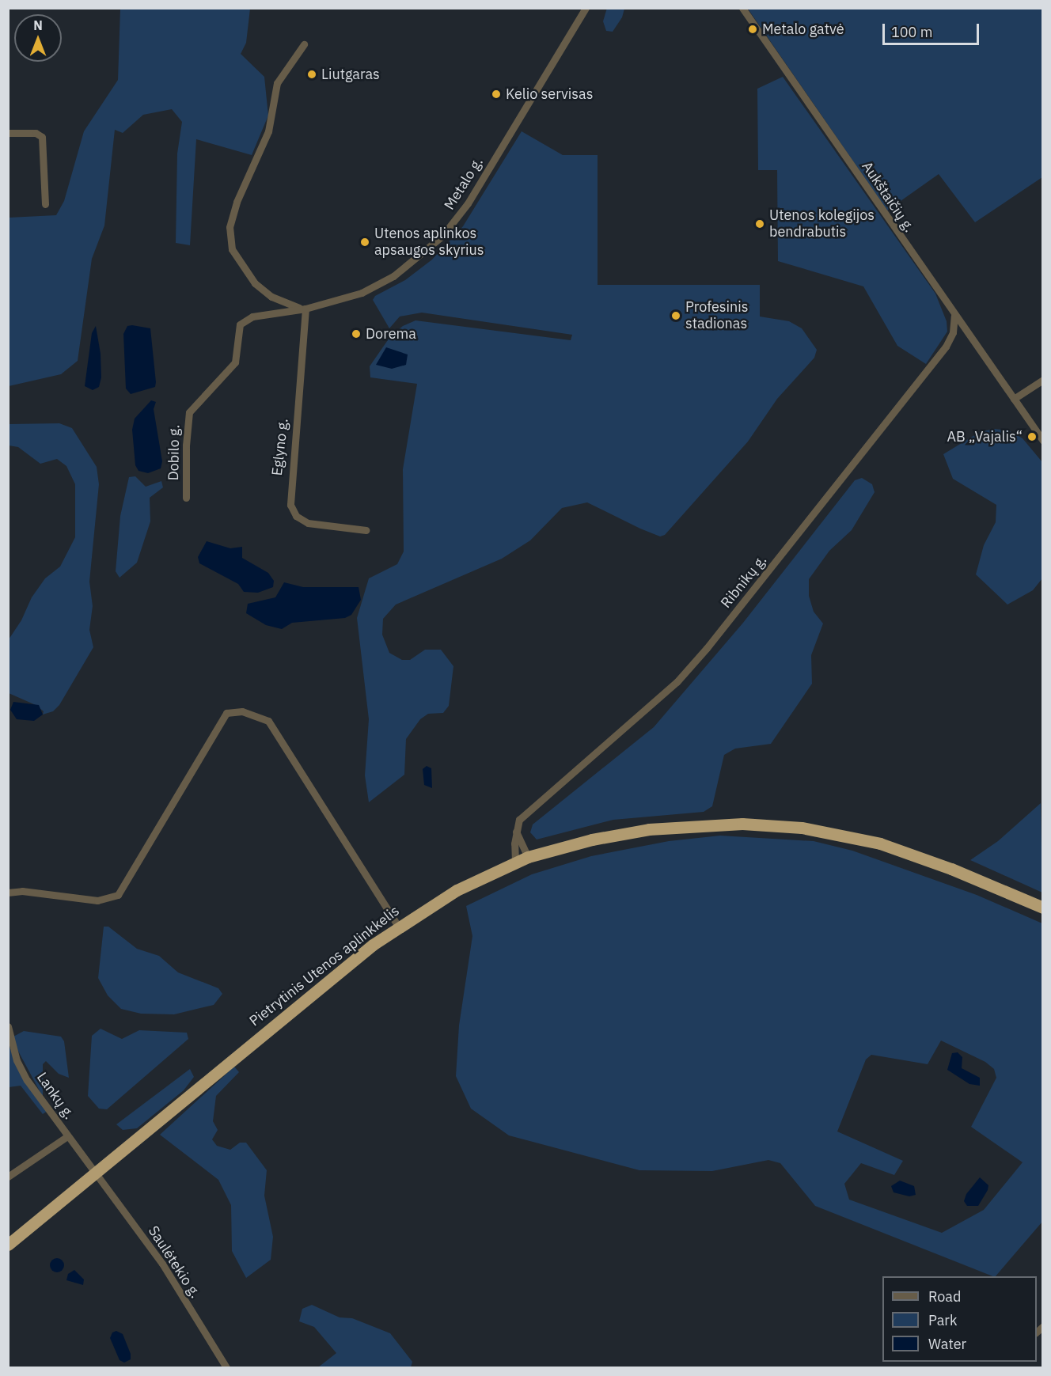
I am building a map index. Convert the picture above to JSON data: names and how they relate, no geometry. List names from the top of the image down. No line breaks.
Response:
{"streets":{"highway":["Pietrytinis Utenos aplinkkelis"],"street":["Metalo g.","Aukštaičių g.","Eglyno g.","Dobilo g.","Ribnikų g.","Lankų g.","Saulėtekio g."]},"crossings":[["Metalo g.","Eglyno g."],["Metalo g.","Dobilo g."],["Aukštaičių g.","Ribnikų g."],["Eglyno g.","Dobilo g."],["Pietrytinis Utenos aplinkkelis","Lankų g."],["Pietrytinis Utenos aplinkkelis","Saulėtekio g."],["Lankų g.","Saulėtekio g."]],"places":["Metalo gatvė","Liutgaras","Kelio servisas","Utenos kolegijos bendrabutis","Utenos aplinkos apsaugos skyrius","Profesinis stadionas","Dorema","AB „Vajalis“"],"legend":["Road","Park","Water"],"scale_bar":"100 m","north":"top"}
